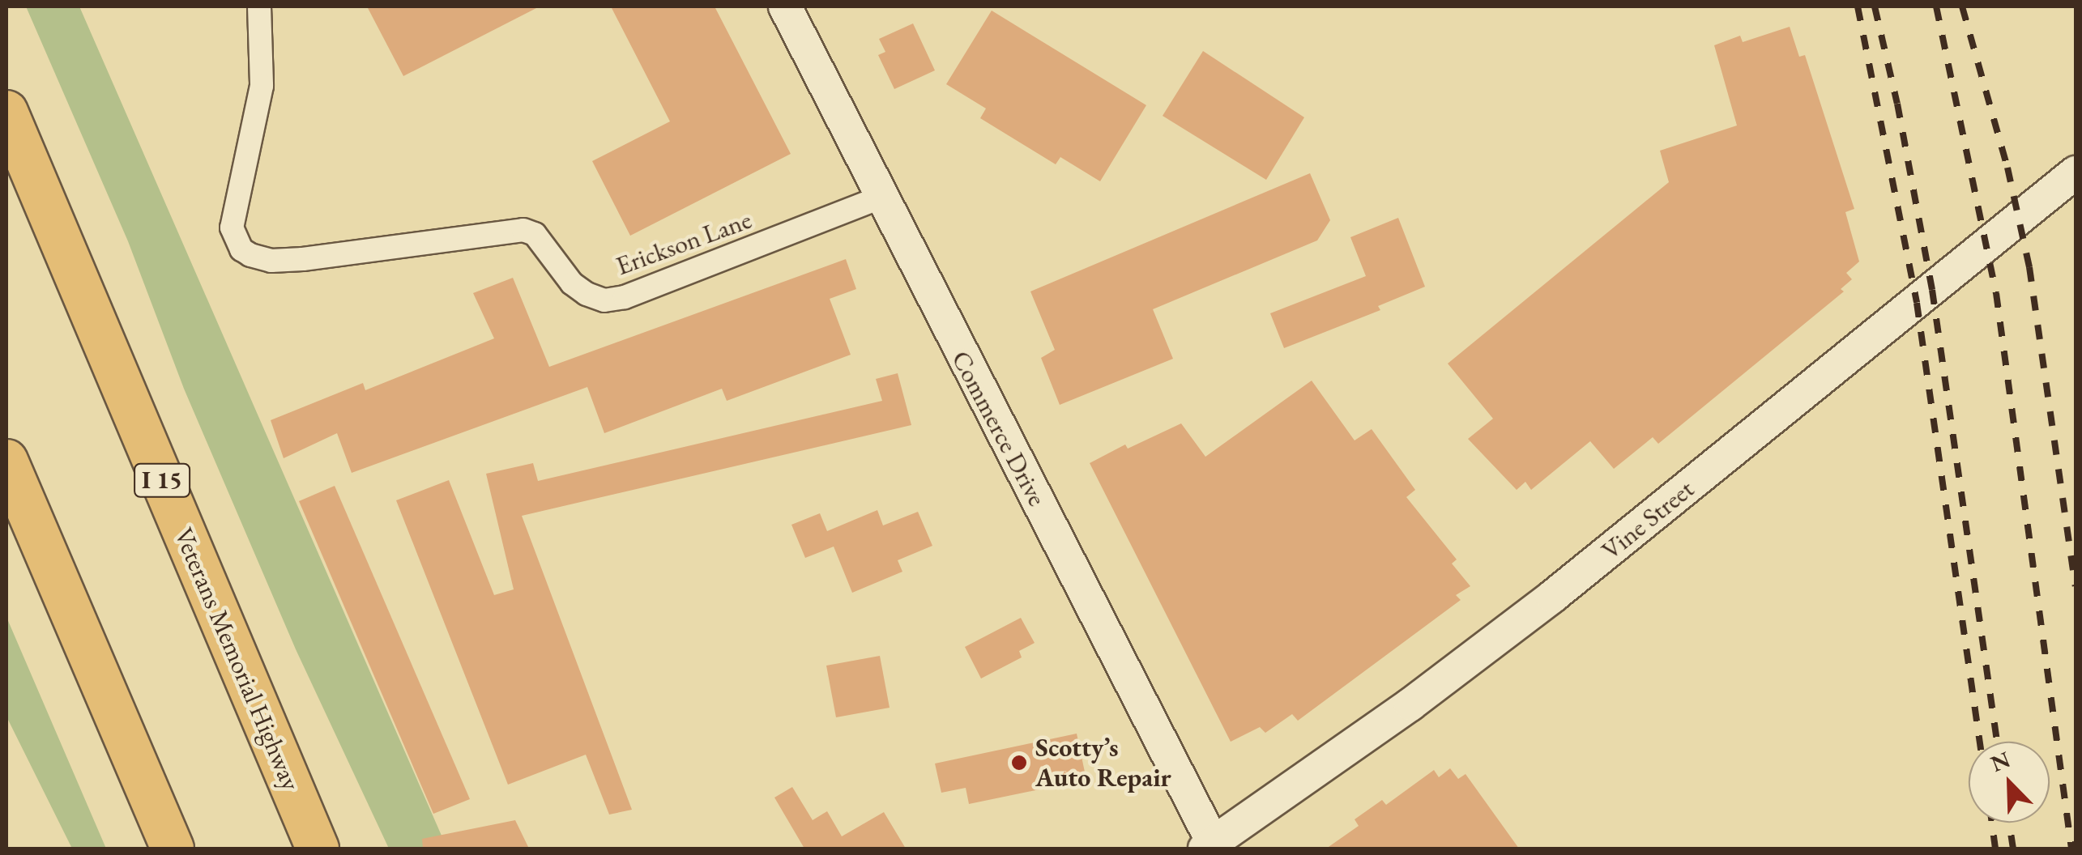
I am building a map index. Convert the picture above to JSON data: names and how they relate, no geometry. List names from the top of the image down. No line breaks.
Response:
{"streets":{"highway":["I 15","Veterans Memorial Highway"],"street":["Erickson Lane","Commerce Drive","Vine Street"]},"crossings":[["Erickson Lane","Commerce Drive"],["Commerce Drive","Vine Street"]],"places":["Scotty’s Auto Repair"],"north":"top left"}
